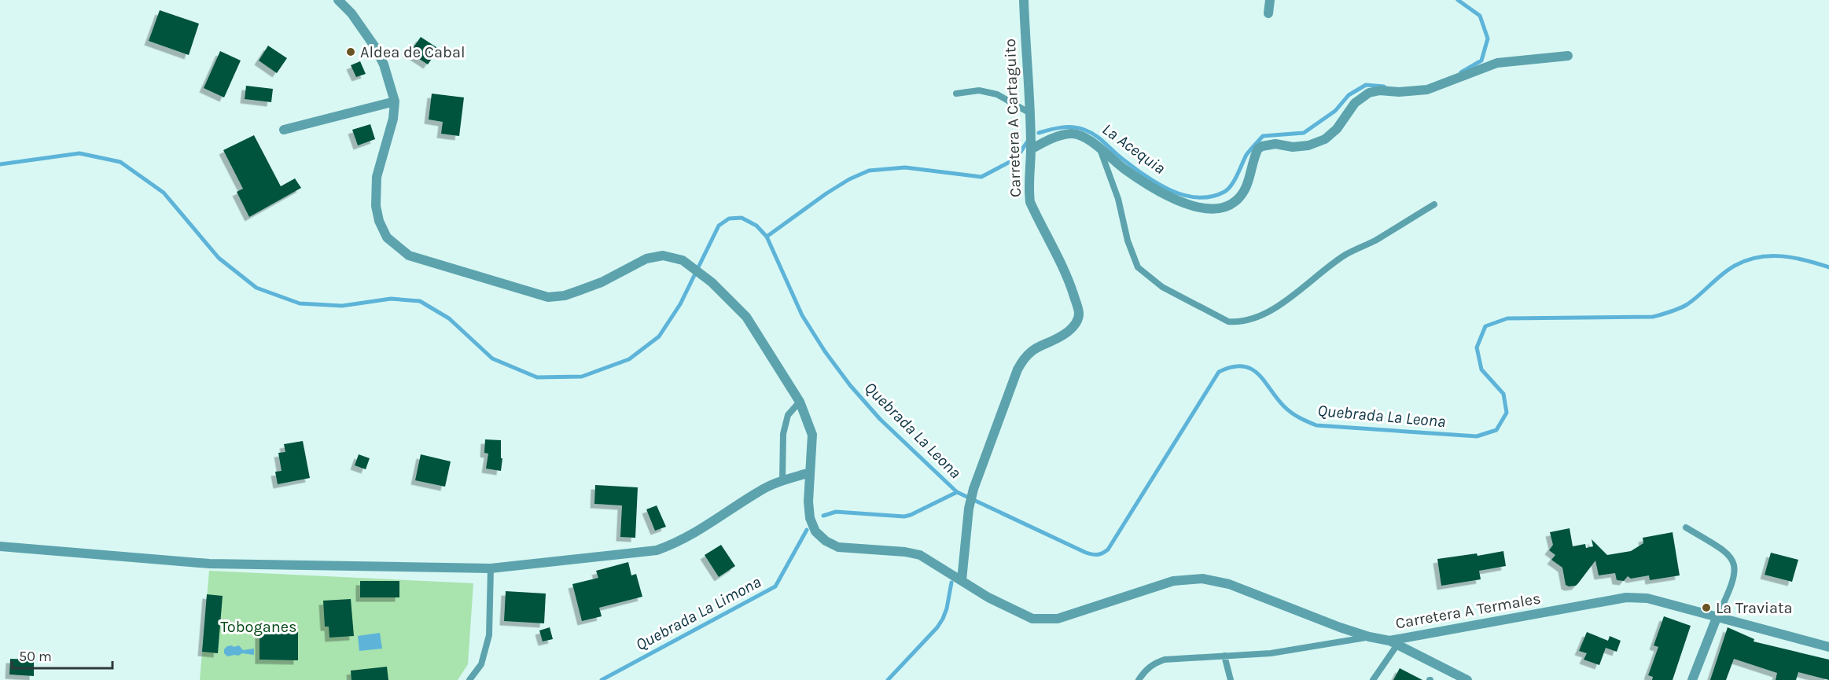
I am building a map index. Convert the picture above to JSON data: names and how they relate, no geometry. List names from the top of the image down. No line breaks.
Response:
{"streets":{"street":["Carretera A Cartaguito","Carretera A Termales"]},"crossings":[["Carretera A Cartaguito","Carretera A Termales"]],"water":["La Acequia","Quebrada La Leona","Quebrada La Limona"],"parks":["Toboganes"],"places":["Aldea de Cabal","La Traviata"],"scale_bar":"50 m"}
